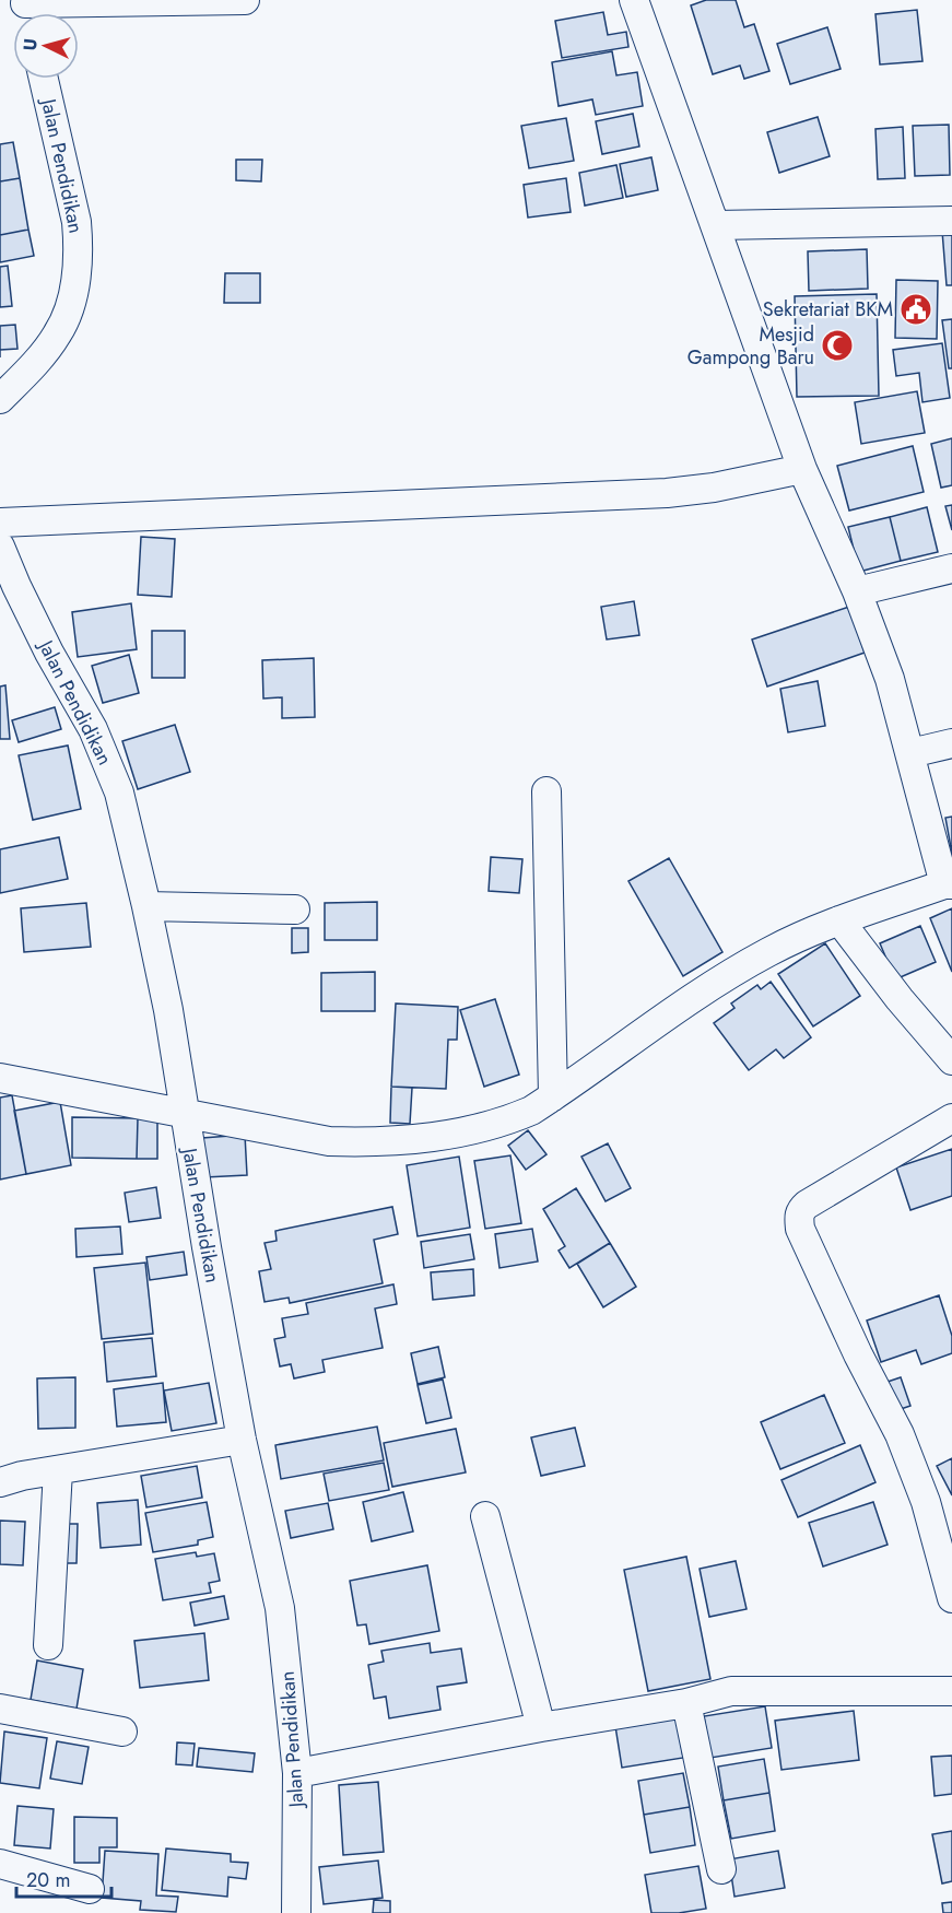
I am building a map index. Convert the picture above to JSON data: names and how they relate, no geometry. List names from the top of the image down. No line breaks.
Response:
{"streets":{"street":["Jalan Pendidikan"]},"places":{"public building":["Sekretariat BKM"],"mosque":["Mesjid Gampong Baru"]},"scale_bar":"20 m","north":"left"}
